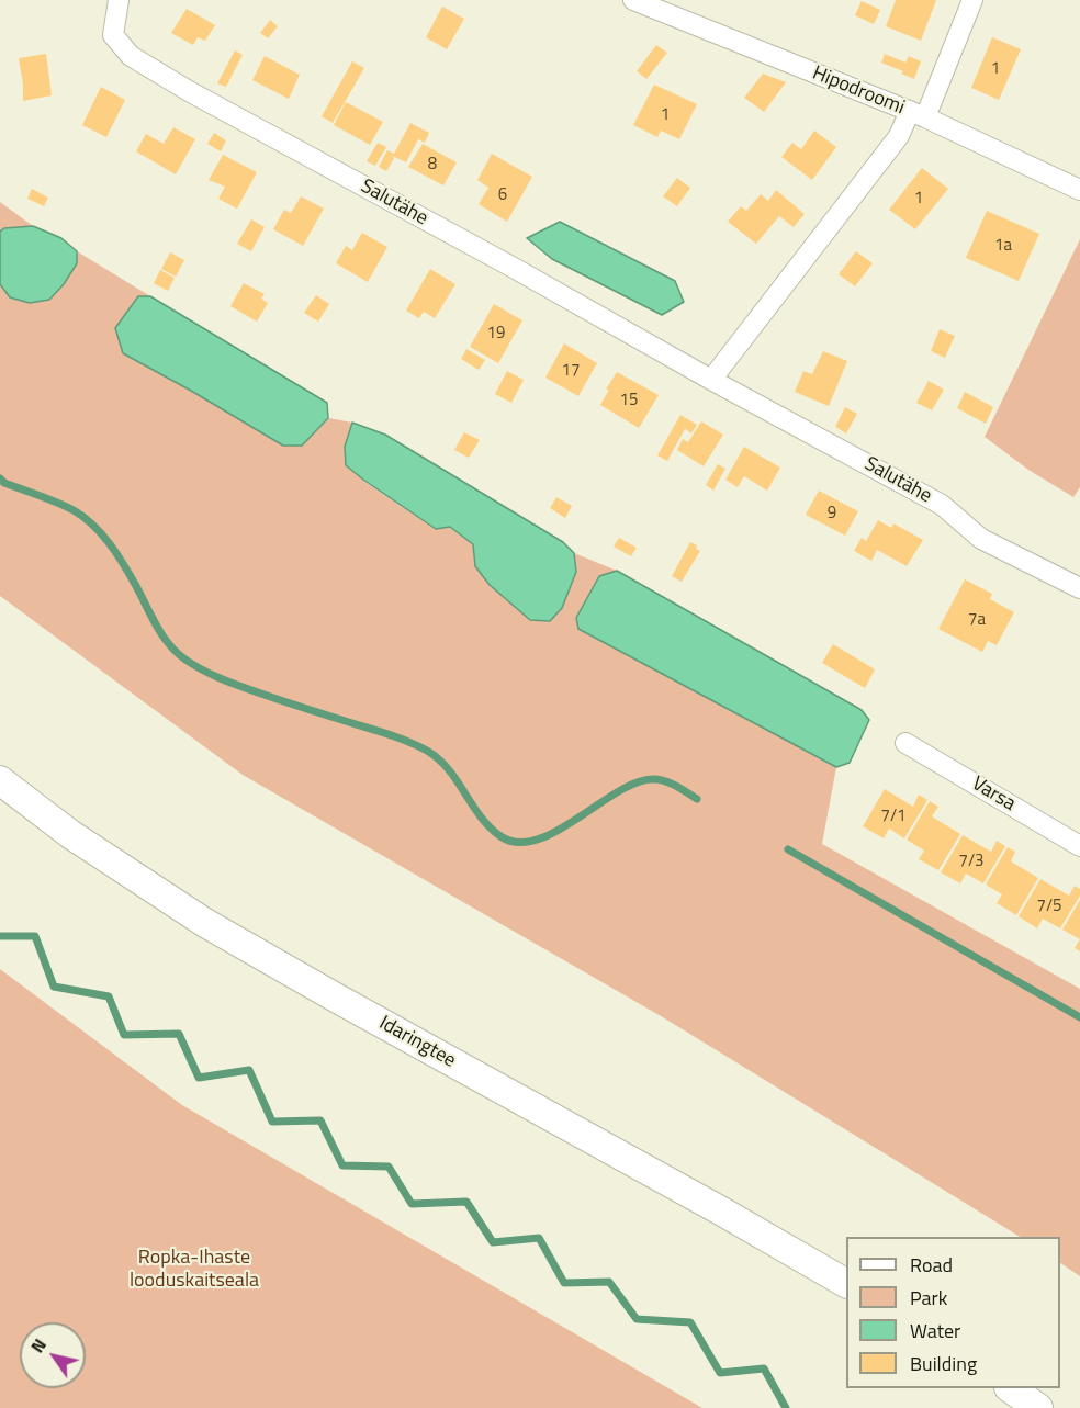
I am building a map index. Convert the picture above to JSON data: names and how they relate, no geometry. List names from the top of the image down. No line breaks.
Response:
{"streets":{"main road":["Idaringtee"],"street":["Hipodroomi","Salutähe","Varsa"]},"parks":["Ropka-Ihaste looduskaitseala"],"house_numbers":["1","1","8","6","1","1a","19","17","15","9","7a","7/1","7/3","7/5"],"legend":["Road","Park","Water","Building"],"north":"top left"}
